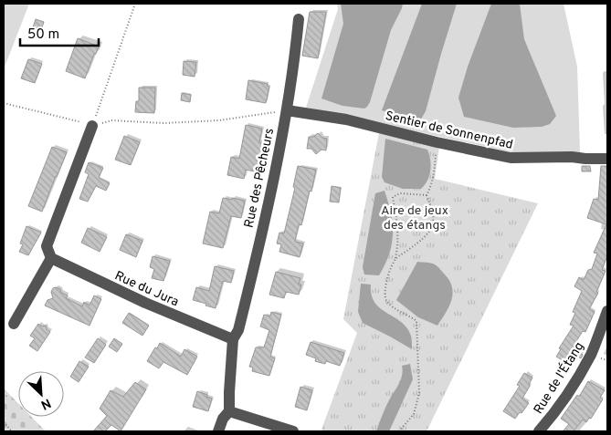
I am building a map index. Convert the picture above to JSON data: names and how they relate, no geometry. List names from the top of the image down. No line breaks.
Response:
{"streets":{"street":["Sentier de Sonnenpfad","Rue des Pêcheurs","Rue du Jura","Rue de l'Étang"]},"crossings":[["Sentier de Sonnenpfad","Rue des Pêcheurs"],["Rue des Pêcheurs","Rue du Jura"]],"parks":["Aire de jeux des étangs"],"scale_bar":"50 m","north":"bottom right"}
